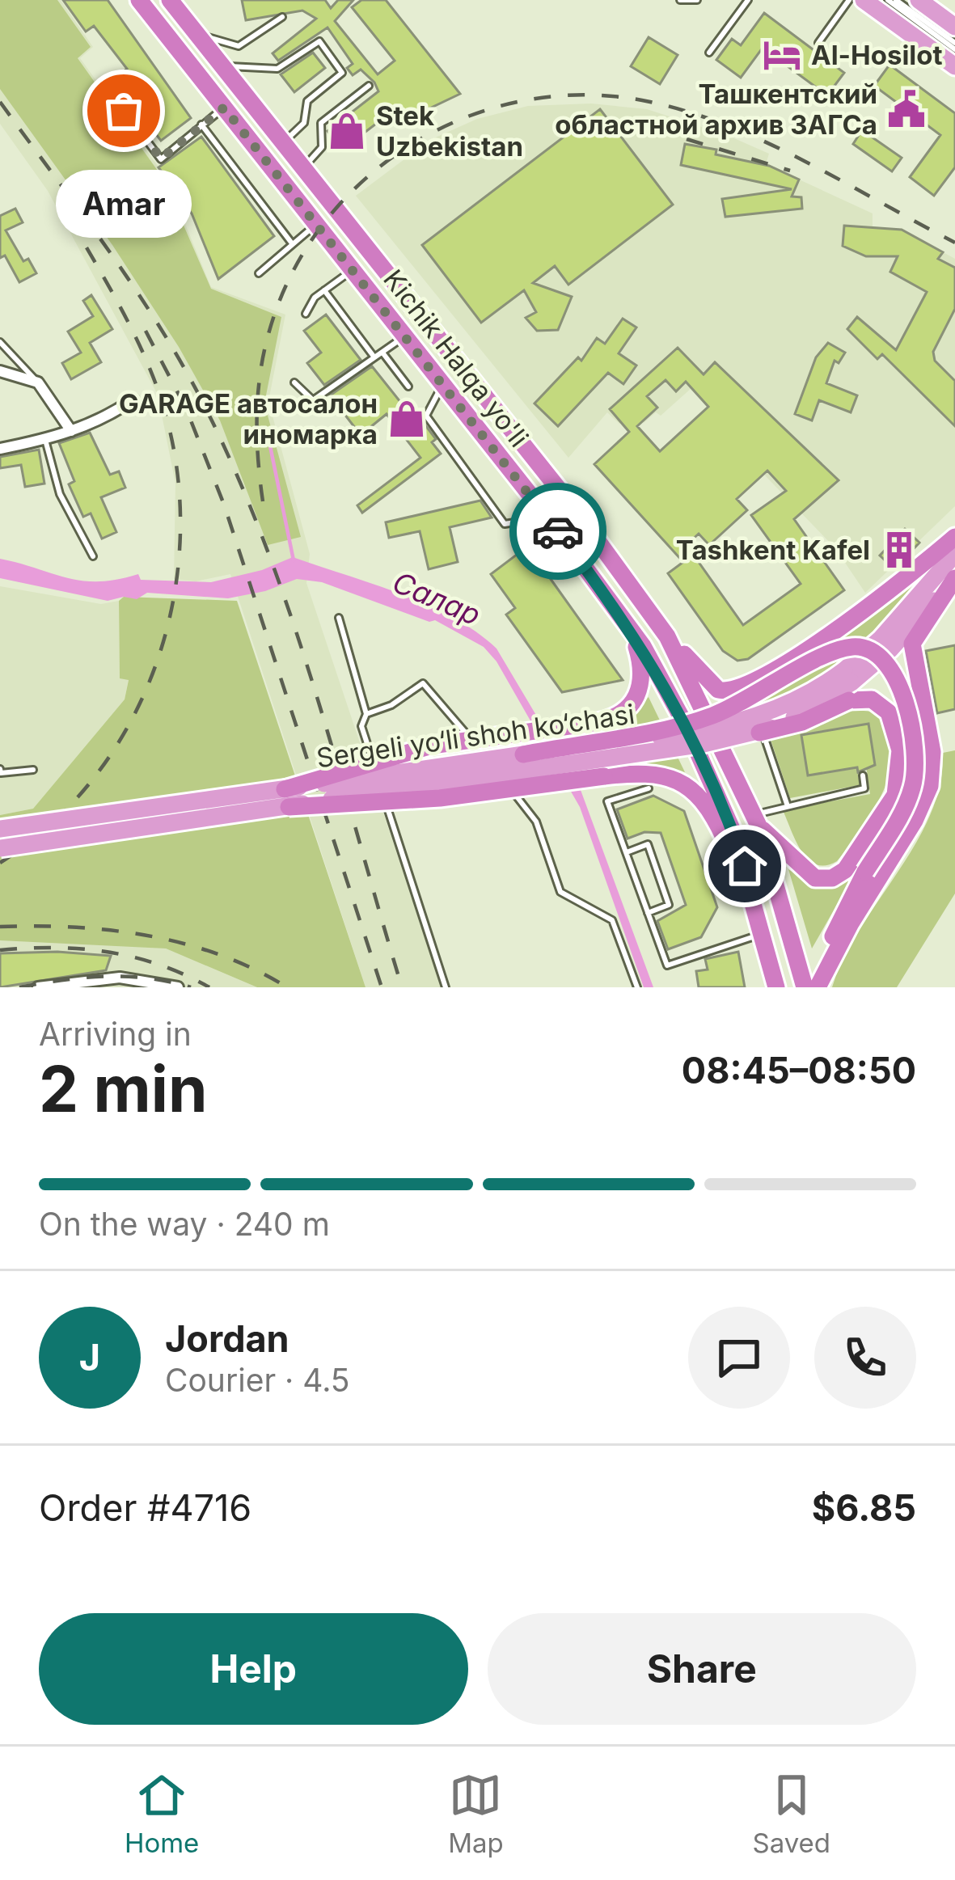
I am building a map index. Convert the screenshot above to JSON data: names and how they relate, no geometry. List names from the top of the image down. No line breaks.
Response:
{"streets":{"highway":["Kichik Halqa yo'li"],"main road":["Sergeli yo‘li shoh ko‘chasi"]},"water":["Салар"],"places":{"hotel":["Al-Hosilot"],"public building":["Ташкентский областной архив ЗАГСа"],"other":["Amar"],"shop":["Stek Uzbekistan","GARAGE автосалон иномарка"],"building":["Tashkent Kafel"]},"page":{"bubble":"Amar","heading":["2 min","Arriving in","08:45–08:50"],"panel":["Jordan","Courier · 4.5","Order #4716","$6.85"],"bar":"On the way · 240 m","round":"J","buttons":["Help","Share"],"tabs":["Home","Map","Saved"]}}
